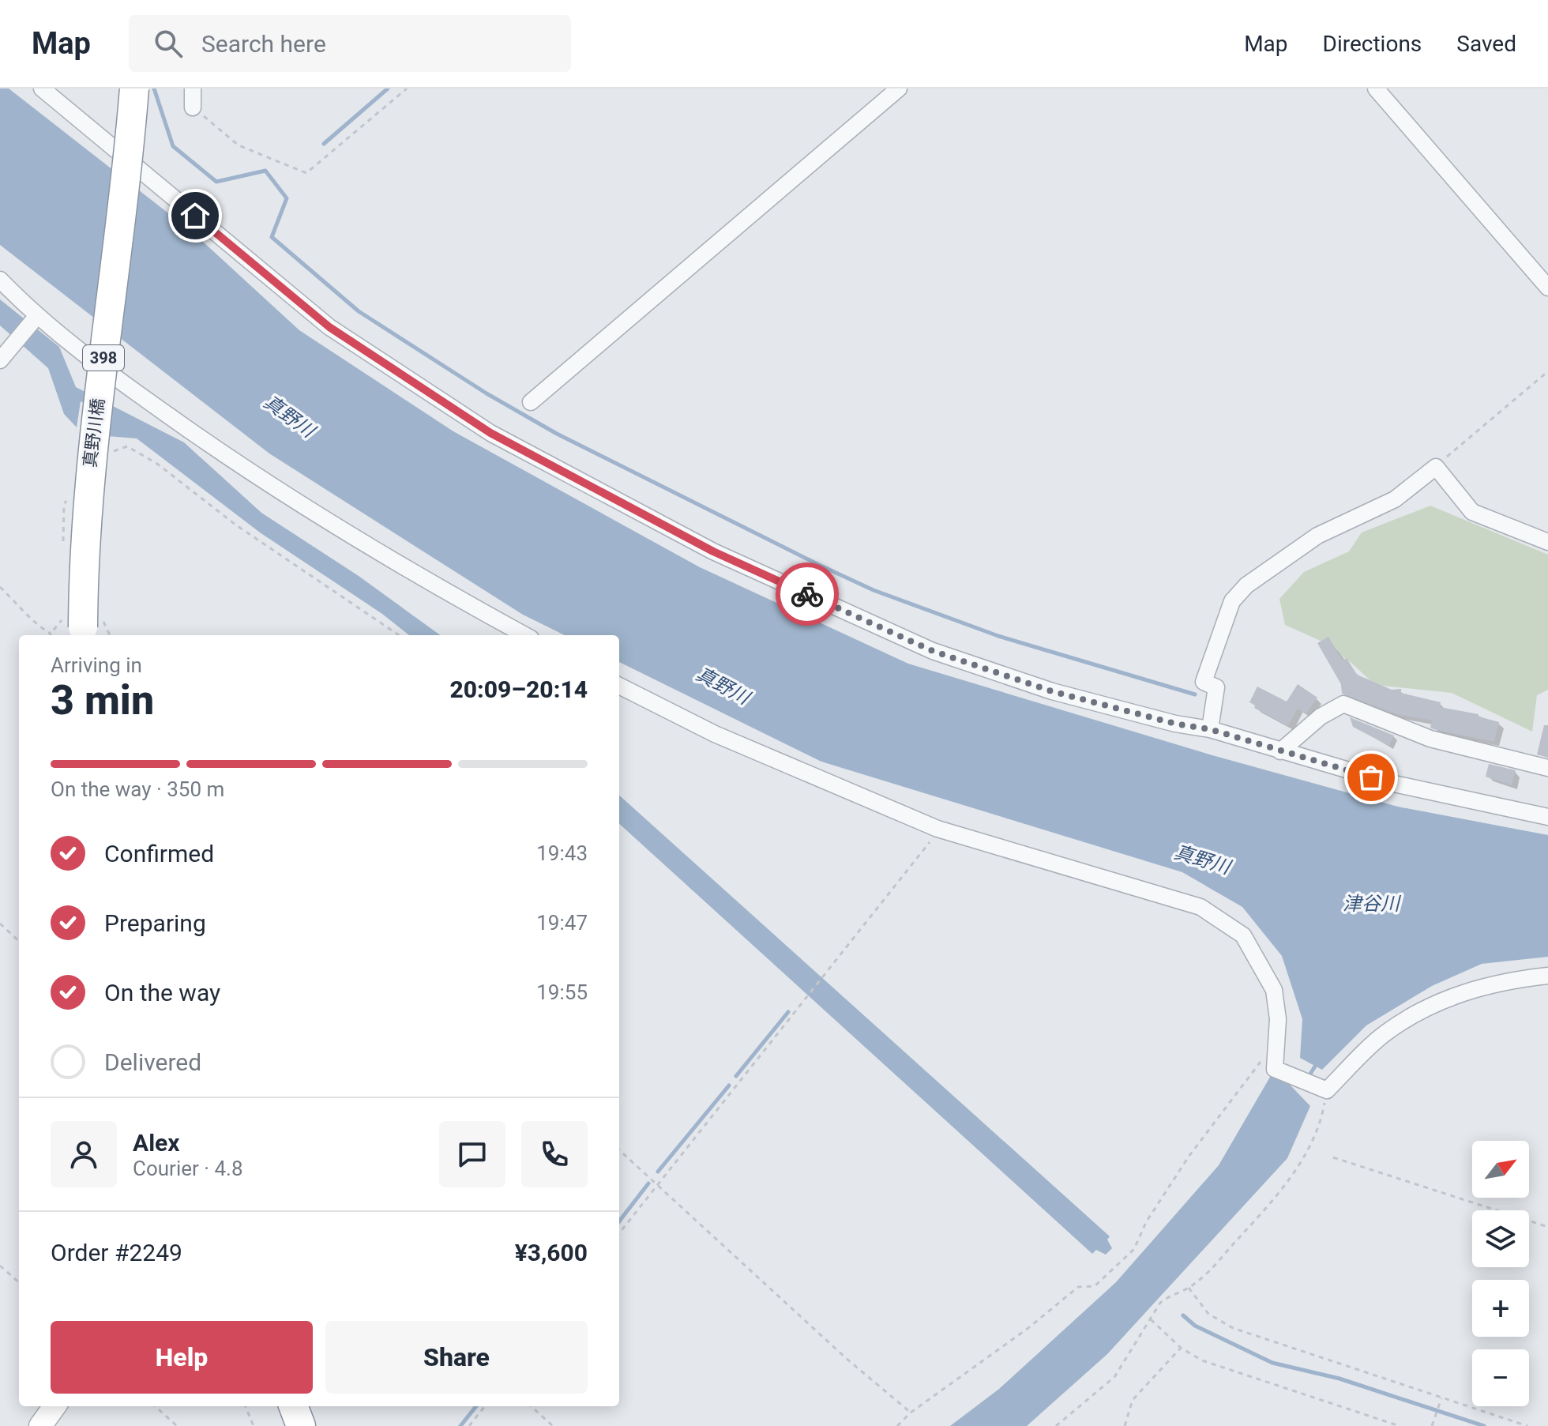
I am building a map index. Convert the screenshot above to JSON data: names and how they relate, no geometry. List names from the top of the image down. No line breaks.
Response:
{"streets":{"highway":["398","真野川橋"]},"water":["真野川","津谷川"],"north":"top right","page":{"header":"Map","search":"Search here","nav":["Map","Directions","Saved"],"heading":["3 min","Arriving in","20:09–20:14"],"panel":["Alex","Courier · 4.8","Order #2249","¥3,600"],"bar":"On the way · 350 m","list":[["Confirmed","19:43"],["Preparing","19:47"],["On the way","19:55"],"Delivered"],"map_buttons":["+","−"],"buttons":["Help","Share"]}}
